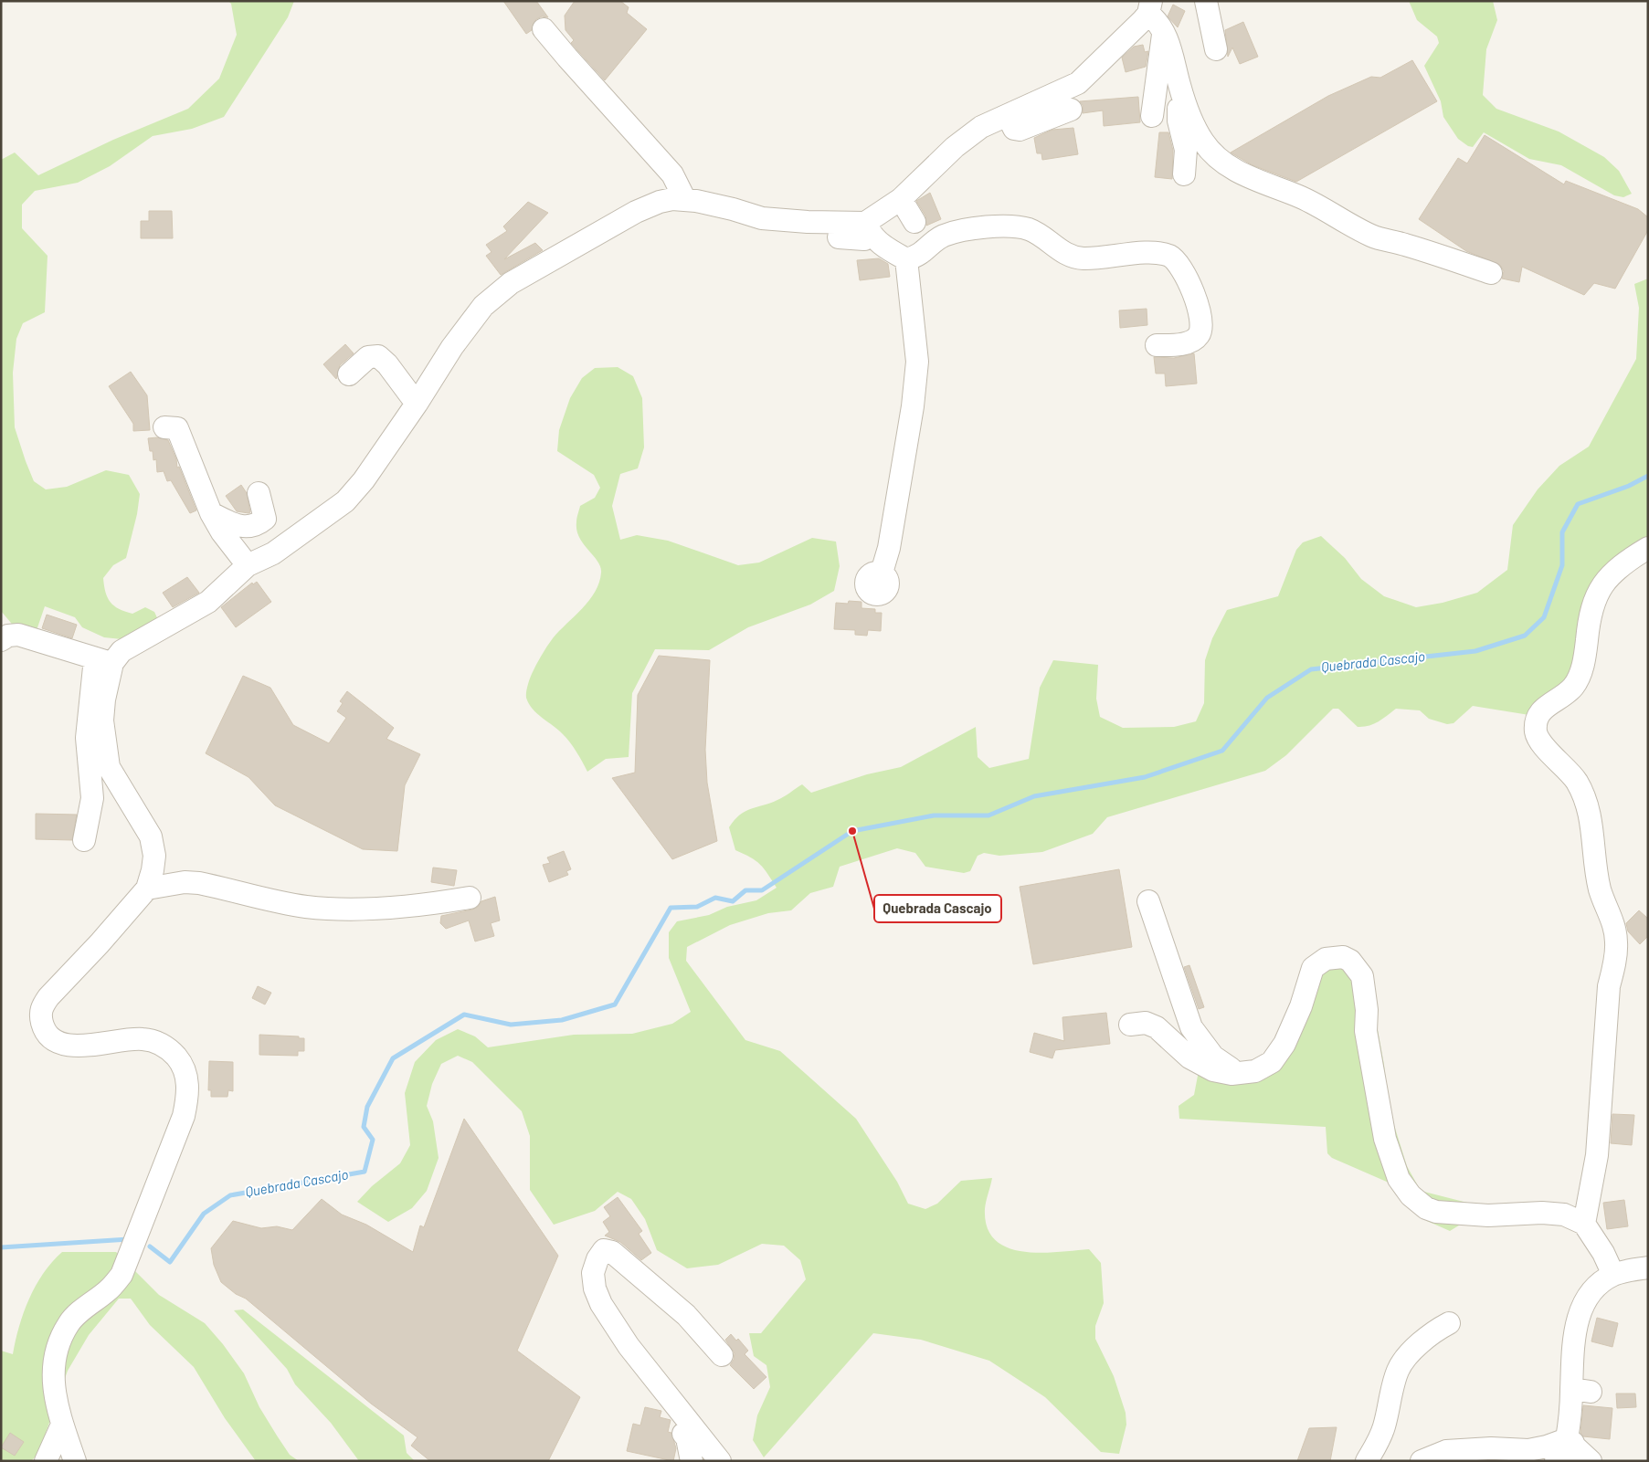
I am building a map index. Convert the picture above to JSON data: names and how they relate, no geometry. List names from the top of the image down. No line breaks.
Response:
{"water":["Quebrada Cascajo"],"places":["Quebrada Cascajo"]}
